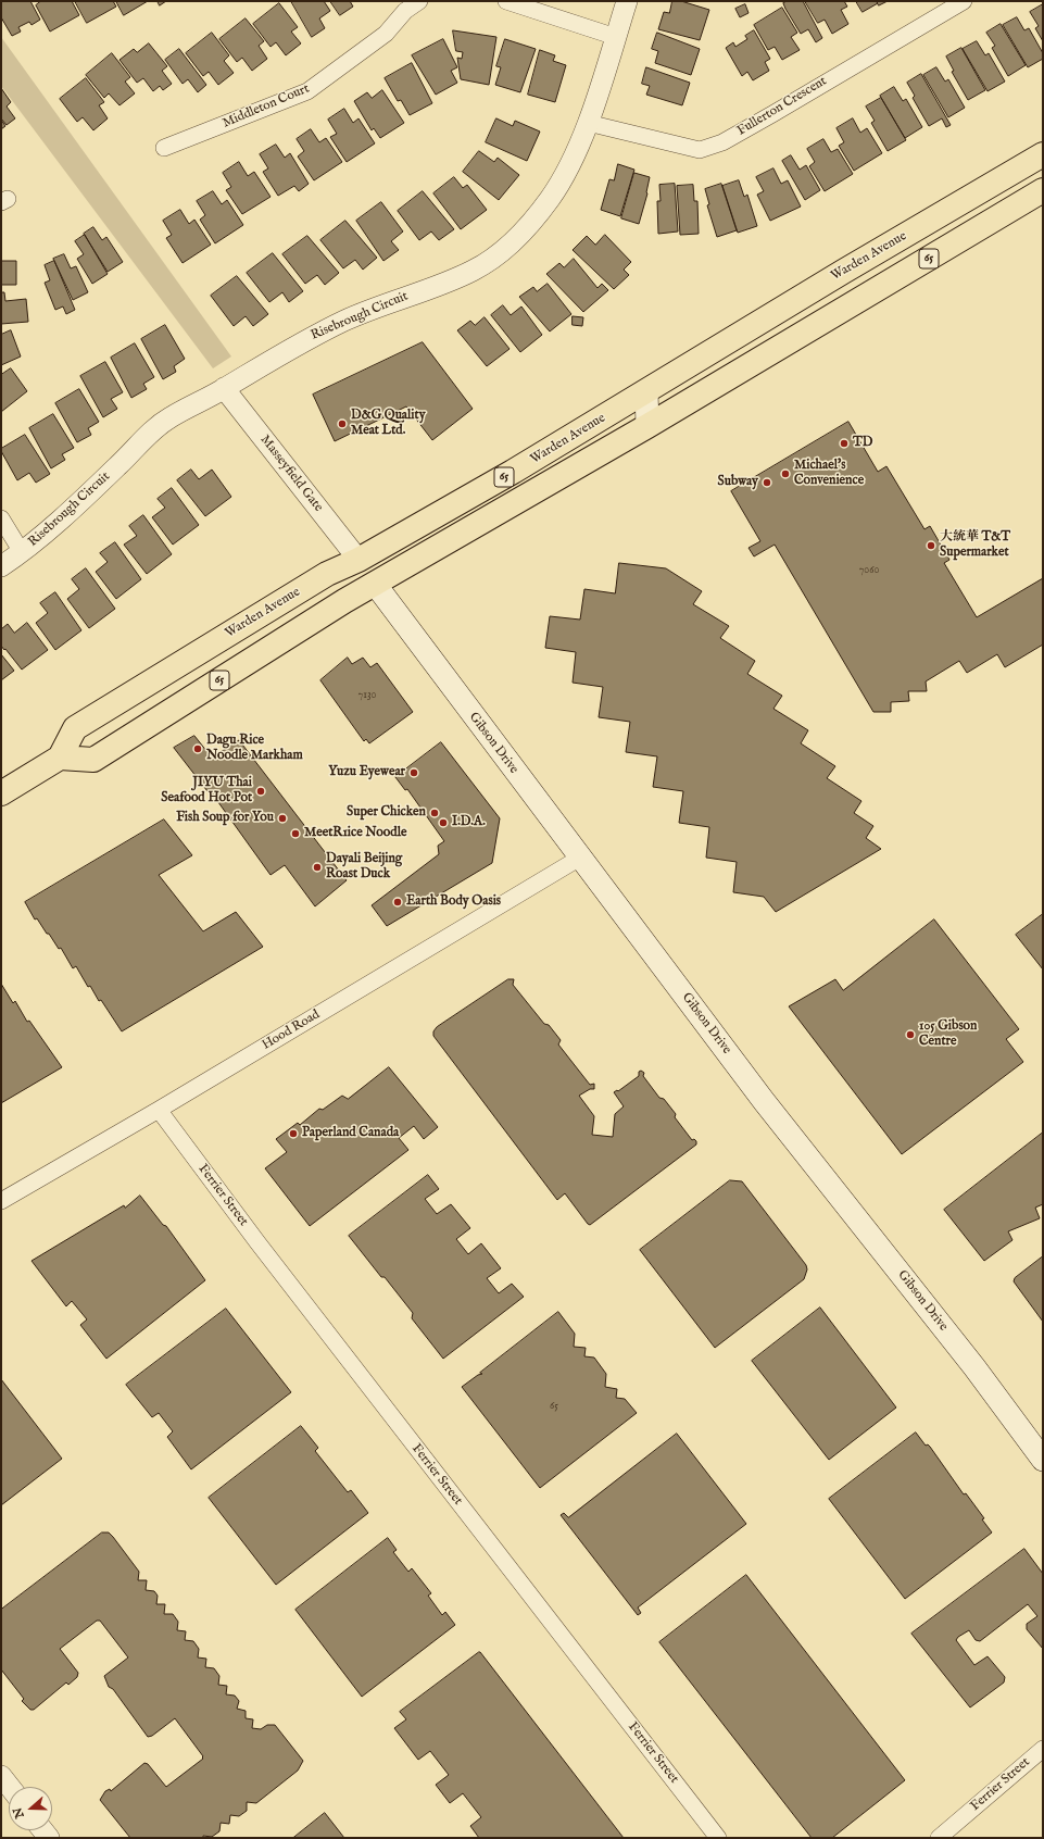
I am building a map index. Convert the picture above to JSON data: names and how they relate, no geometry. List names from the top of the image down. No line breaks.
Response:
{"streets":{"main road":["Warden Avenue","65","Gibson Drive"],"street":["Middleton Court","Fullerton Crescent","Risebrough Circuit","Masseyfield Gate","Hood Road","Ferrier Street"]},"crossings":[["Fullerton Crescent","Risebrough Circuit"],["Warden Avenue","65"],["Warden Avenue","Masseyfield Gate"],["65","Gibson Drive"],["Risebrough Circuit","Masseyfield Gate"],["Gibson Drive","Hood Road"],["Hood Road","Ferrier Street"]],"places":["D&G Quality Meat Ltd.","TD","Michael's Convenience","Subway","大統華 T&T Supermarket","Dagu Rice Noodle Markham","Yuzu Eyewear","JIYU Thai Seafood Hot Pot","Super Chicken","Fish Soup for You","I.D.A.","MeetR1ice Noodle","Dayali Beijing Roast Duck","Earth Body Oasis","105 Gibson Centre","Paperland Canada"],"house_numbers":["7060","7130","65"],"north":"left"}
